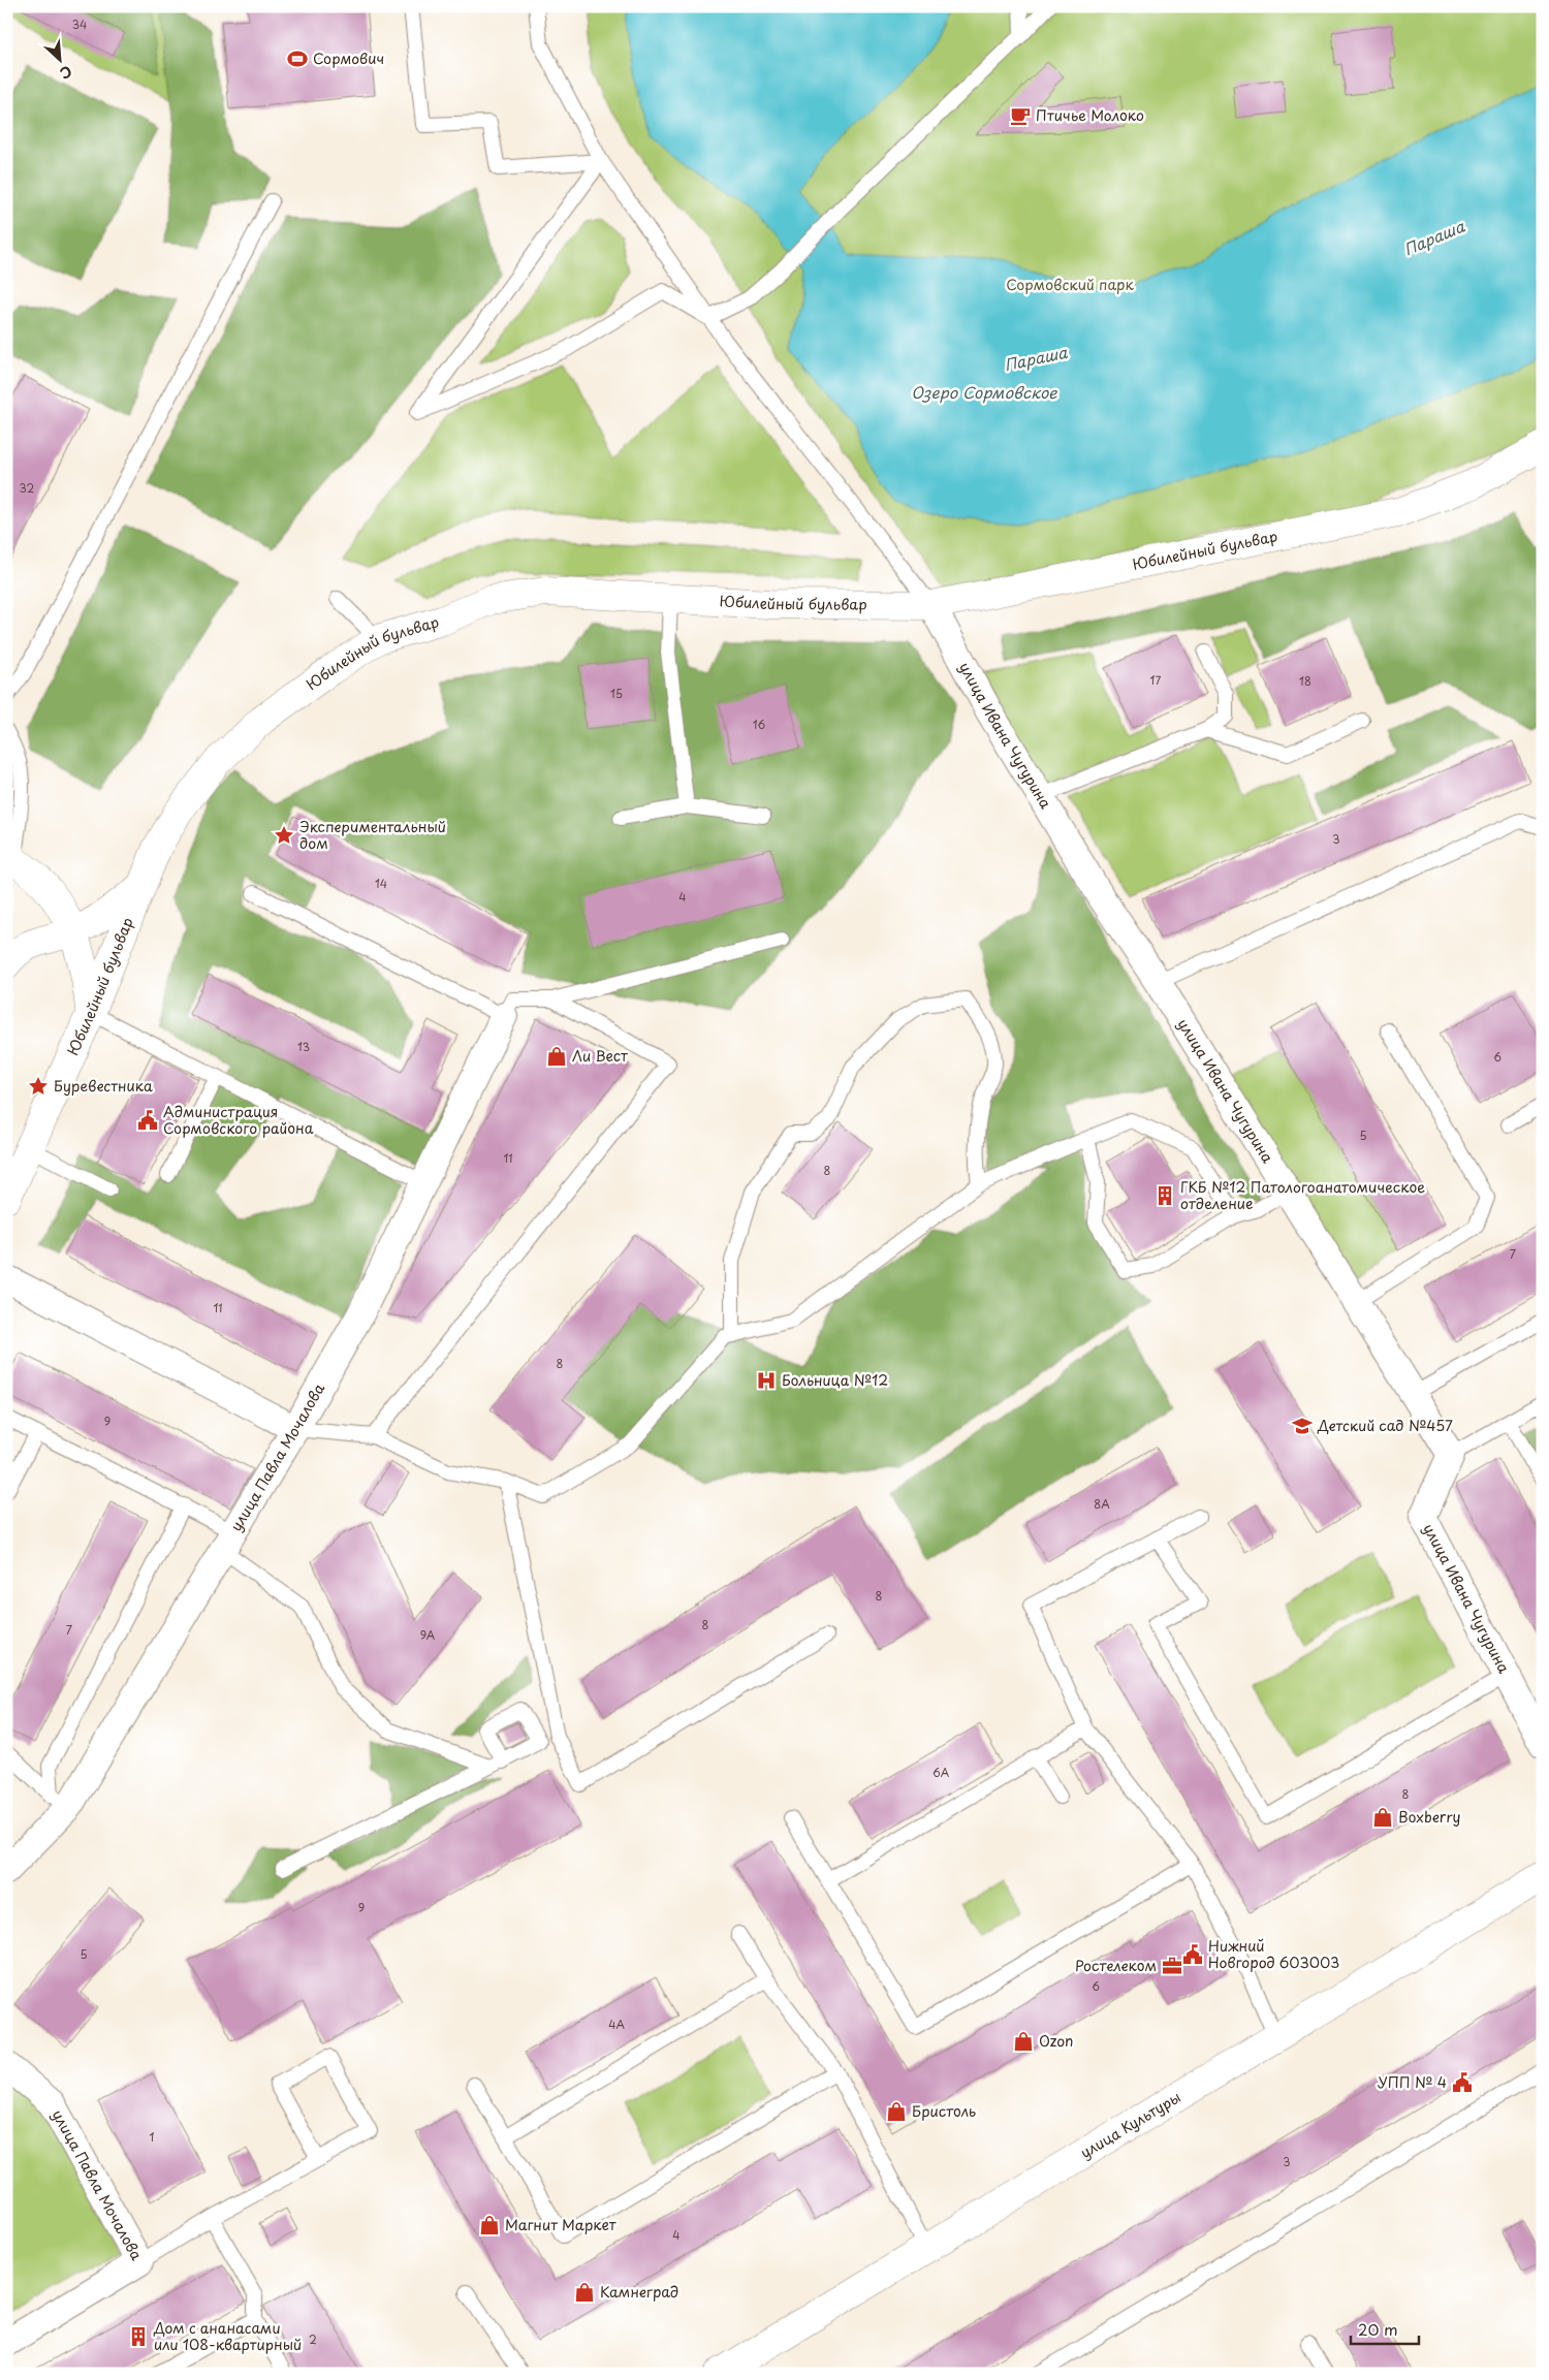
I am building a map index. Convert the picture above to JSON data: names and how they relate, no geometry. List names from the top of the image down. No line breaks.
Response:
{"streets":{"street":["Юбилейный бульвар","улица Ивана Чугурина","улица Павла Мочалова","улица Культуры"]},"crossings":[["Юбилейный бульвар","улица Ивана Чугурина"]],"water":["Параша","Озеро Сормовское"],"parks":["Сормовский парк"],"places":{"sports":["Сормович"],"cafe":["Птичье Молоко"],"place":["Экспериментальный дом","Буревестника"],"shop":["Ли Вест","Boxberry","Ozon","Бристоль","Магнит Маркет","Камнеград"],"public building":["Администрация Сормовского района","Нижний Новгород 603003","УПП № 4"],"building":["ГКБ №12 Патологоанатомическое отделение","Дом с ананасами или 108-квартирный"],"hospital":["Больница №12"],"school or university":["Детский сад №457"],"office":["Ростелеком"]},"house_numbers":["34","32","17","18","15","16","3","14","4","13","6","5","11","8","7","11","8","9","8А","8","8","7","9А","6А","8","9","5","6","4А","1","3","4","2"],"scale_bar":"20 m","north":"bottom right"}
